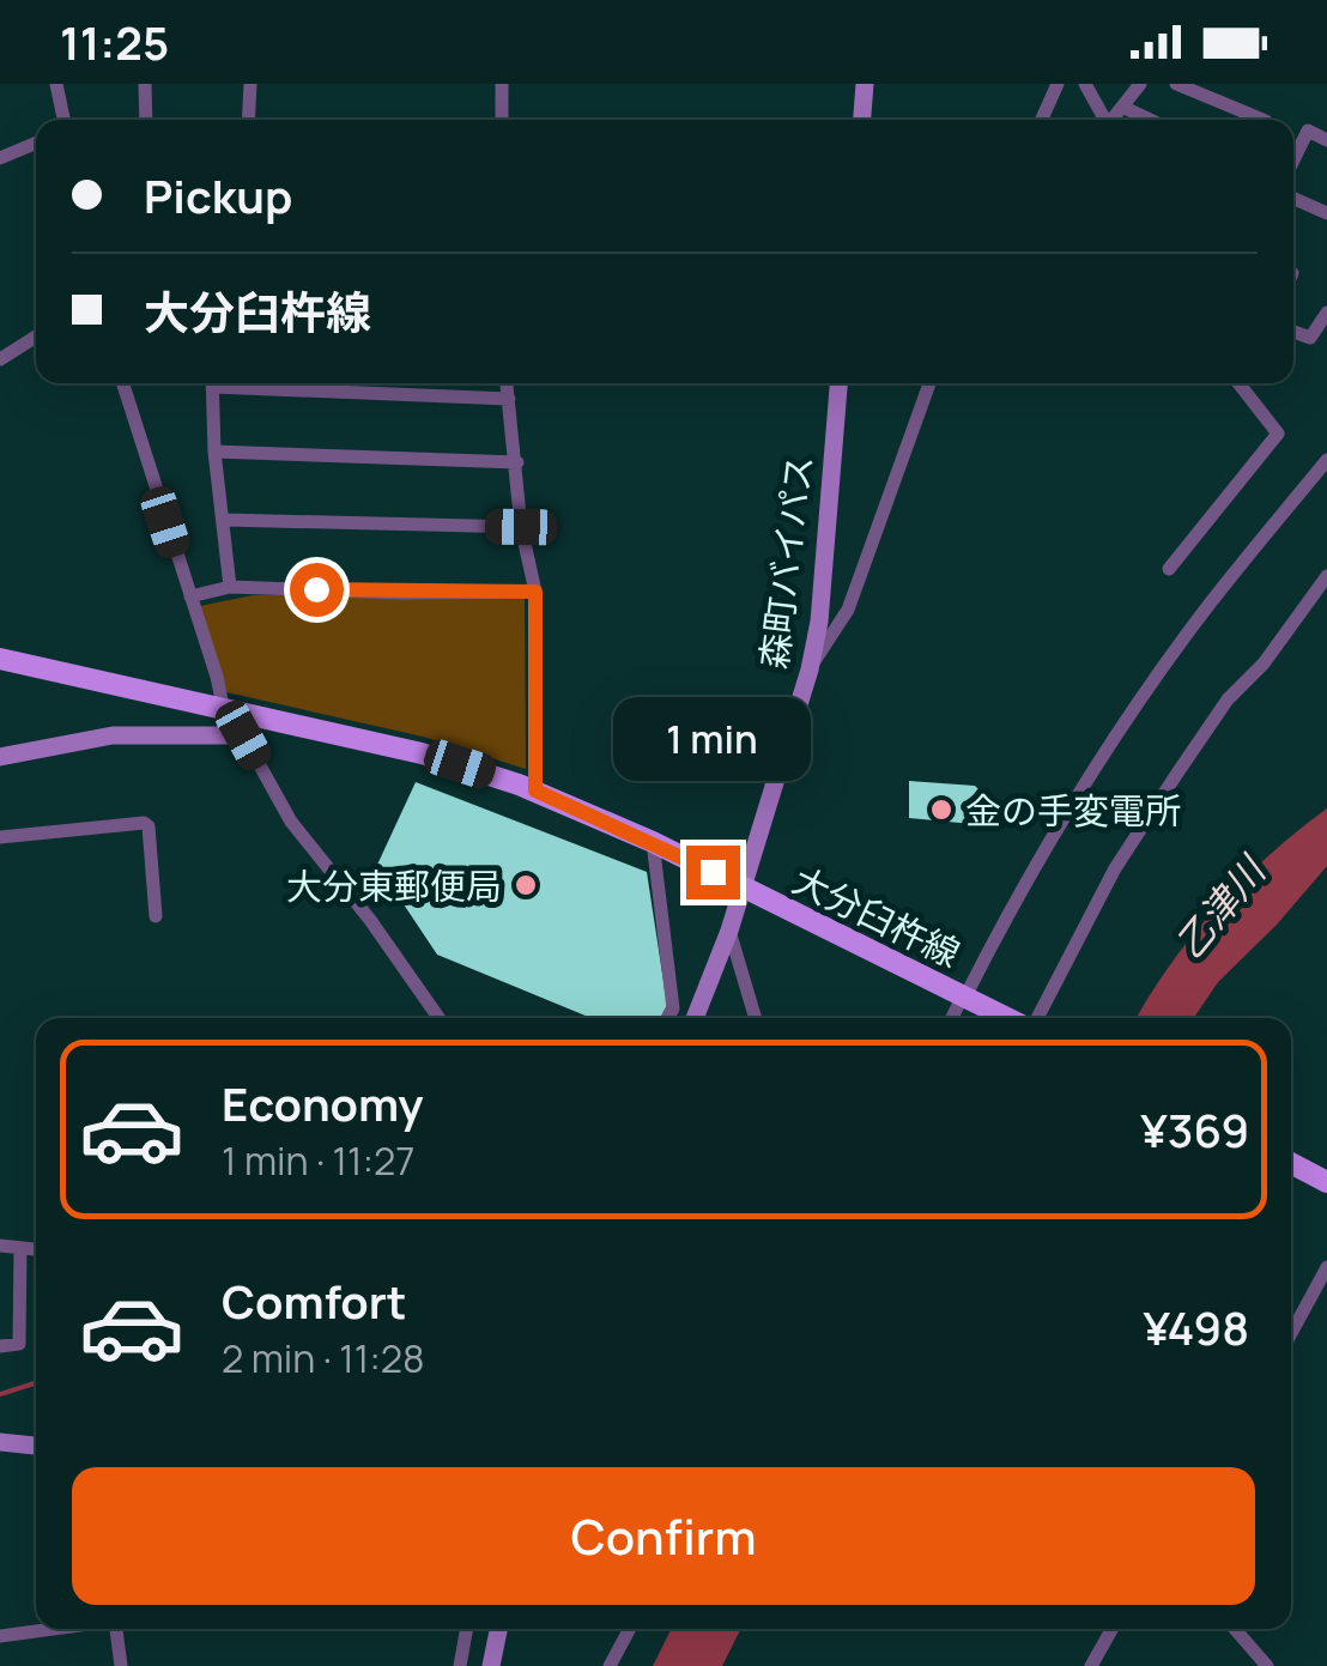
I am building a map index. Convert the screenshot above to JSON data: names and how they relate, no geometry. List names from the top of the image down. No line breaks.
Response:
{"streets":{"main road":["森町バイパス","大分臼杵線"]},"crossings":[["森町バイパス","大分臼杵線"]],"water":["乙津川"],"places":["金の手変電所","大分東郵便局"],"page":{"status":"11:25","banner":["Pickup","大分臼杵線"],"bubble":"1 min","list":[{"name":"Economy","note":"1 min · 11:27","value":"¥369"},{"name":"Comfort","note":"2 min · 11:28","value":"¥498"}],"buttons":"Confirm"}}
